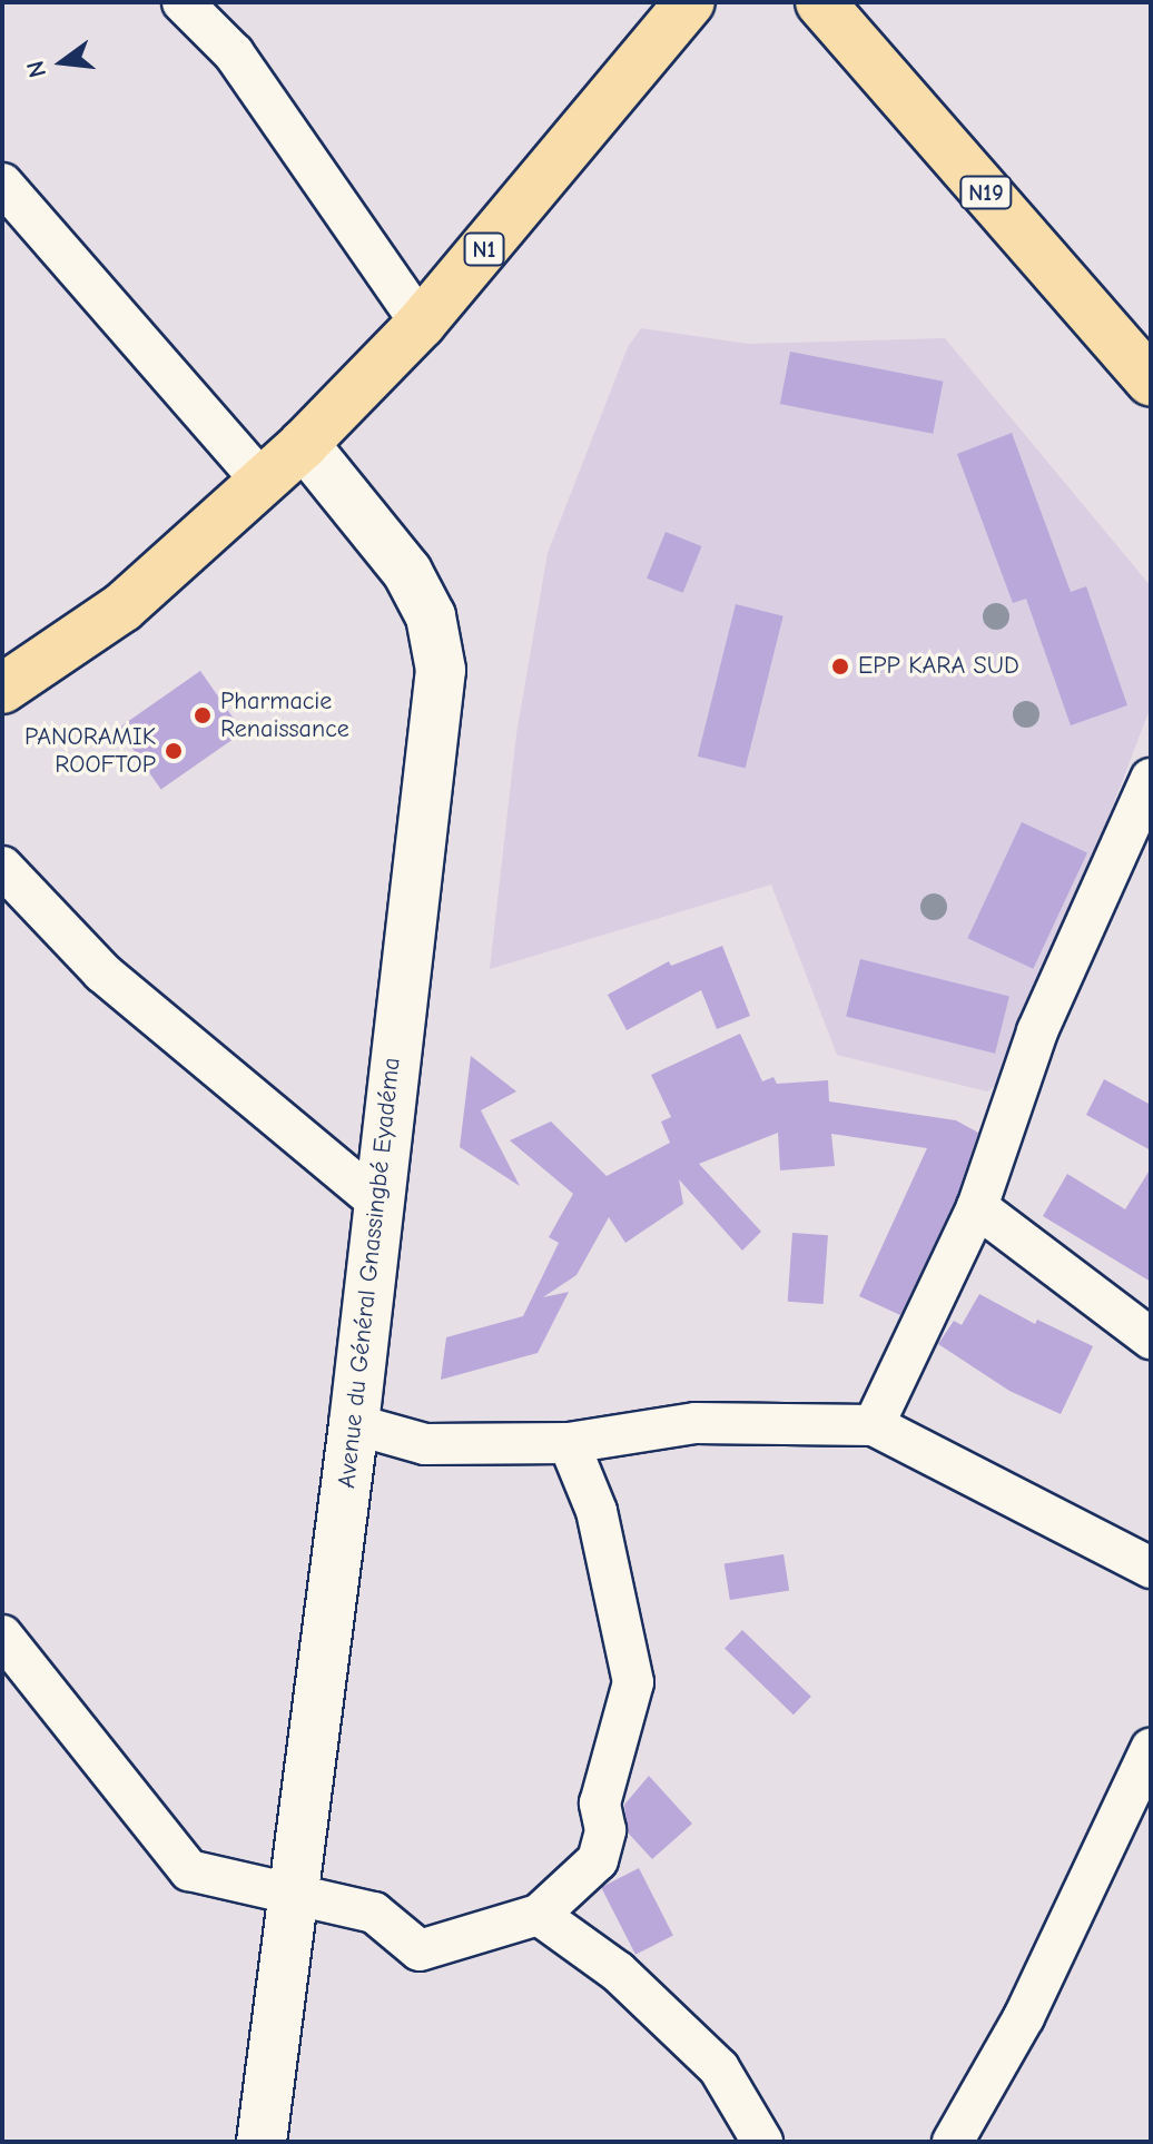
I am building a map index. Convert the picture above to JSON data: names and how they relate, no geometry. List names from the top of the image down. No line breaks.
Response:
{"streets":{"main road":["N19","N1","Avenue du Général Gnassingbé Eyadéma"]},"crossings":[["N1","Avenue du Général Gnassingbé Eyadéma"]],"places":["EPP KARA SUD","Pharmacie Renaissance","PANORAMIK ROOFTOP"],"north":"left"}
